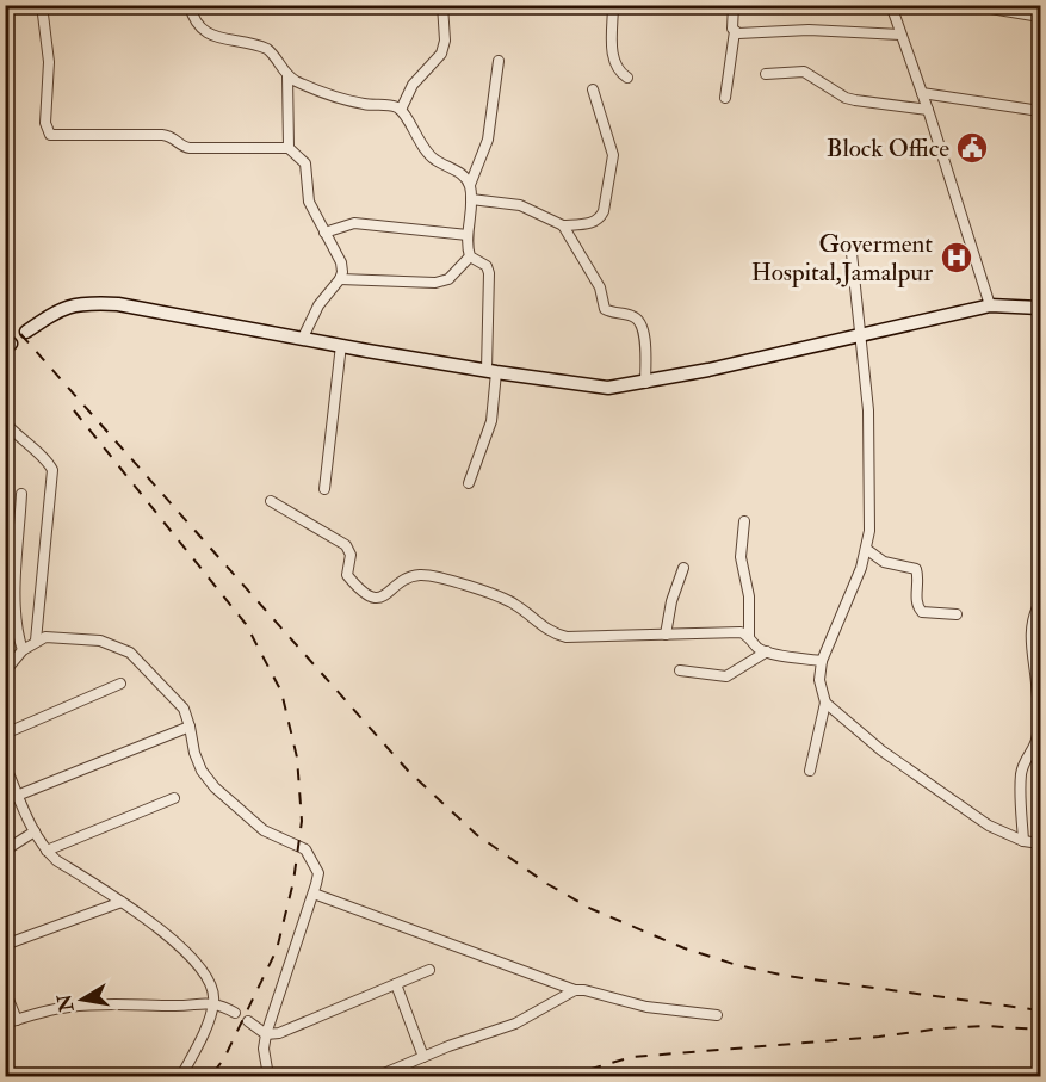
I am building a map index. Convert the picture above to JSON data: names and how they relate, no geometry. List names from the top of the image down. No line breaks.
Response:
{"places":{"public building":["Block Office"],"hospital":["Goverment Hospital,Jamalpur"]},"north":"left"}
